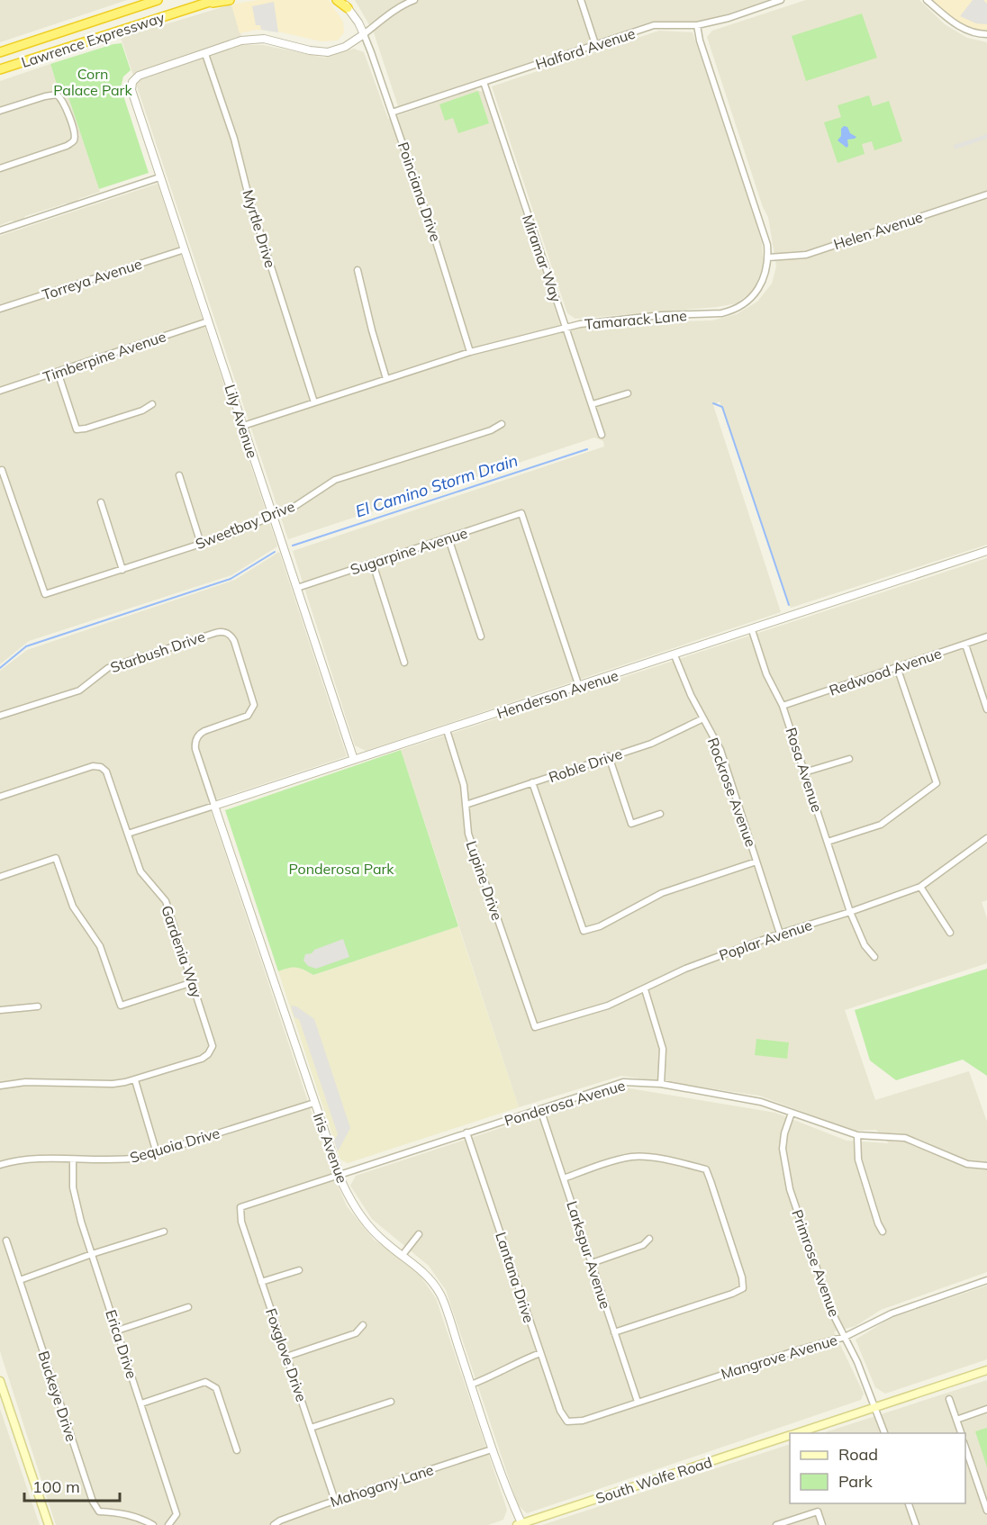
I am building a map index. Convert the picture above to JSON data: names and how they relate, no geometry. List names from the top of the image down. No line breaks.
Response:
{"streets":{"highway":["Lawrence Expressway"],"main road":["South Wolfe Road"],"street":["Halford Avenue","Poinciana Drive","Myrtle Drive","Helen Avenue","Miramar Way","Torreya Avenue","Tamarack Lane","Timberpine Avenue","Lily Avenue","Sweetbay Drive","Sugarpine Avenue","Starbush Drive","Redwood Avenue","Henderson Avenue","Roble Drive","Rosa Avenue","Rockrose Avenue","Lupine Drive","Poplar Avenue","Gardenia Way","Ponderosa Avenue","Sequoia Drive","Iris Avenue","Larkspur Avenue","Primrose Avenue","Lantana Drive","Erica Drive","Foxglove Drive","Mangrove Avenue","Buckeye Drive","Mahogany Lane"]},"crossings":[["Halford Avenue","Poinciana Drive"],["Halford Avenue","Miramar Way"],["Halford Avenue","Tamarack Lane"],["Poinciana Drive","Tamarack Lane"],["Myrtle Drive","Tamarack Lane"],["Myrtle Drive","Lily Avenue"],["Helen Avenue","Tamarack Lane"],["Miramar Way","Tamarack Lane"],["Torreya Avenue","Lily Avenue"],["Tamarack Lane","Lily Avenue"],["Timberpine Avenue","Lily Avenue"],["Lily Avenue","Sweetbay Drive"],["Lily Avenue","Sugarpine Avenue"],["Lily Avenue","Henderson Avenue"],["Sugarpine Avenue","Henderson Avenue"],["Starbush Drive","Iris Avenue"],["Redwood Avenue","Rosa Avenue"],["Henderson Avenue","Rosa Avenue"],["Henderson Avenue","Rockrose Avenue"],["Henderson Avenue","Lupine Drive"],["Henderson Avenue","Gardenia Way"],["Henderson Avenue","Iris Avenue"],["Roble Drive","Rockrose Avenue"],["Roble Drive","Lupine Drive"],["Rosa Avenue","Poplar Avenue"],["Rockrose Avenue","Poplar Avenue"],["Lupine Drive","Poplar Avenue"],["Ponderosa Avenue","Iris Avenue"],["Ponderosa Avenue","Larkspur Avenue"],["Ponderosa Avenue","Primrose Avenue"],["Ponderosa Avenue","Lantana Drive"],["Ponderosa Avenue","Foxglove Drive"],["Sequoia Drive","Iris Avenue"],["Sequoia Drive","Erica Drive"],["Iris Avenue","South Wolfe Road"],["Iris Avenue","Mahogany Lane"],["Larkspur Avenue","Mangrove Avenue"],["Primrose Avenue","Mangrove Avenue"],["Primrose Avenue","South Wolfe Road"],["Lantana Drive","Mangrove Avenue"],["Foxglove Drive","Mahogany Lane"]],"water":["El Camino Storm Drain"],"parks":["Corn Palace Park","Ponderosa Park"],"legend":["Road","Park"],"scale_bar":"100 m"}
